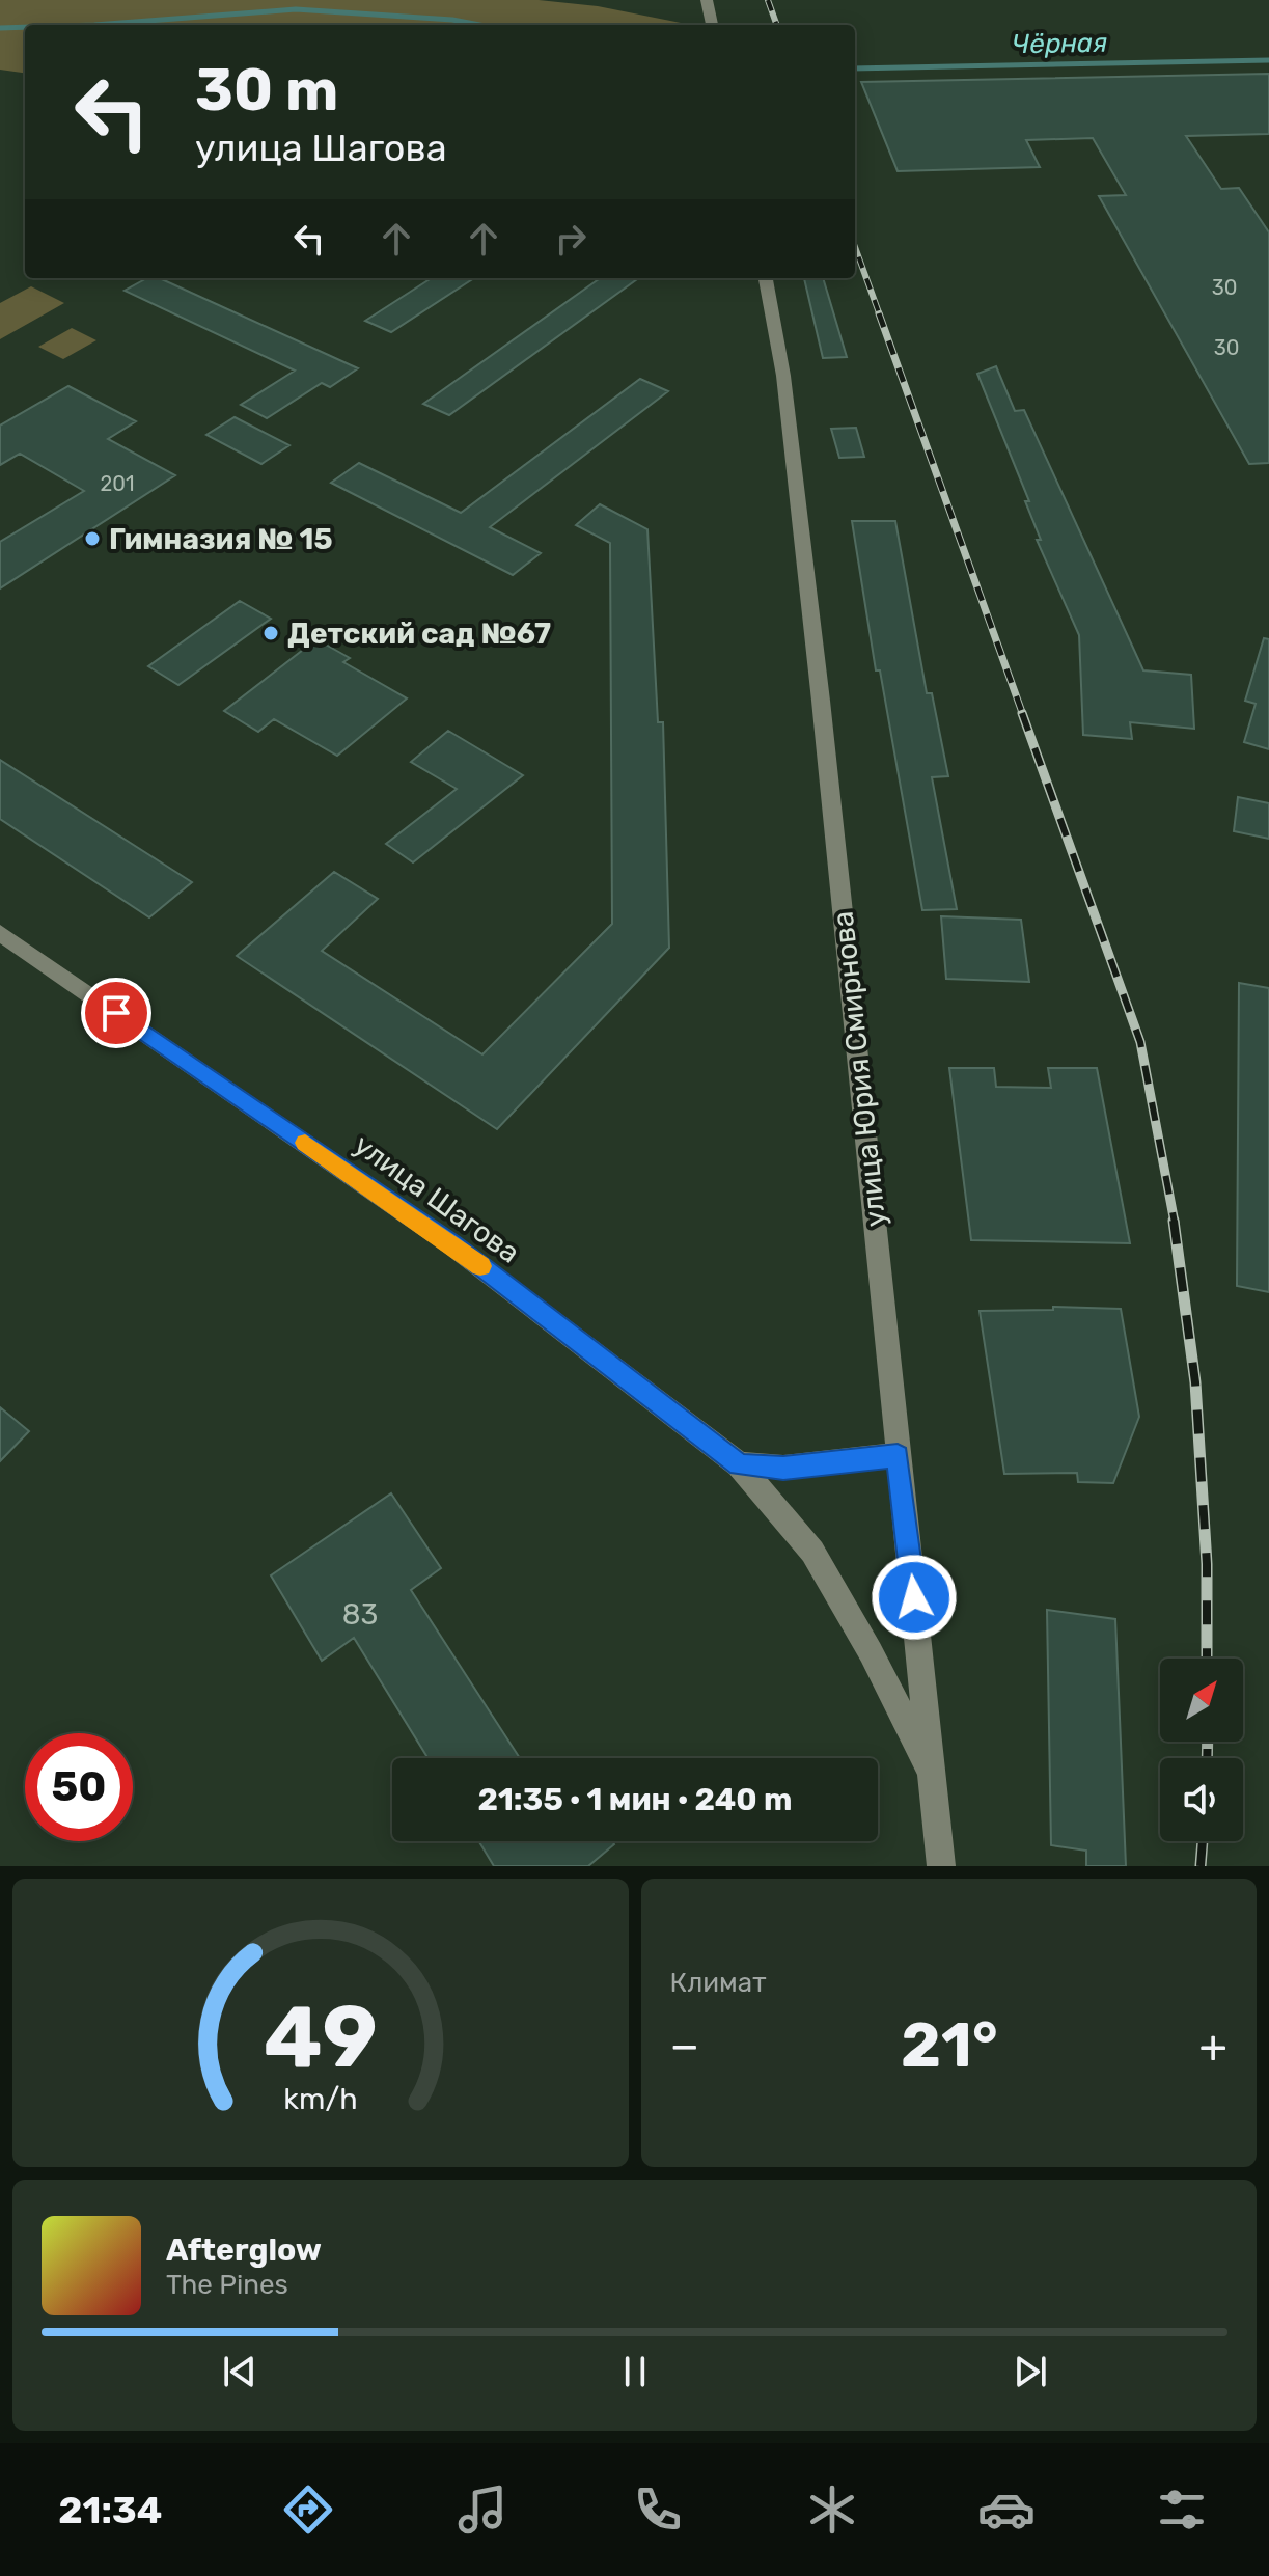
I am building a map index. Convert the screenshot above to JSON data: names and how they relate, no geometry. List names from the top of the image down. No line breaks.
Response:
{"streets":{"main road":["улица Юрия Смирнова","улица Шагова"]},"crossings":[["улица Юрия Смирнова","улица Шагова"]],"water":["Чёрная"],"places":["Гимназия № 15","Детский сад №67"],"house_numbers":["30","30","201","83"],"north":"top right","page":{"turn":["30 m","улица Шагова"],"limit":"50","trip":"21:35 · 1 мин · 240 m","tile":"Климат","heat":["−","21°","+"],"song":["Afterglow","The Pines"],"tabs":"21:34","gauge":["49","km/h"]}}
